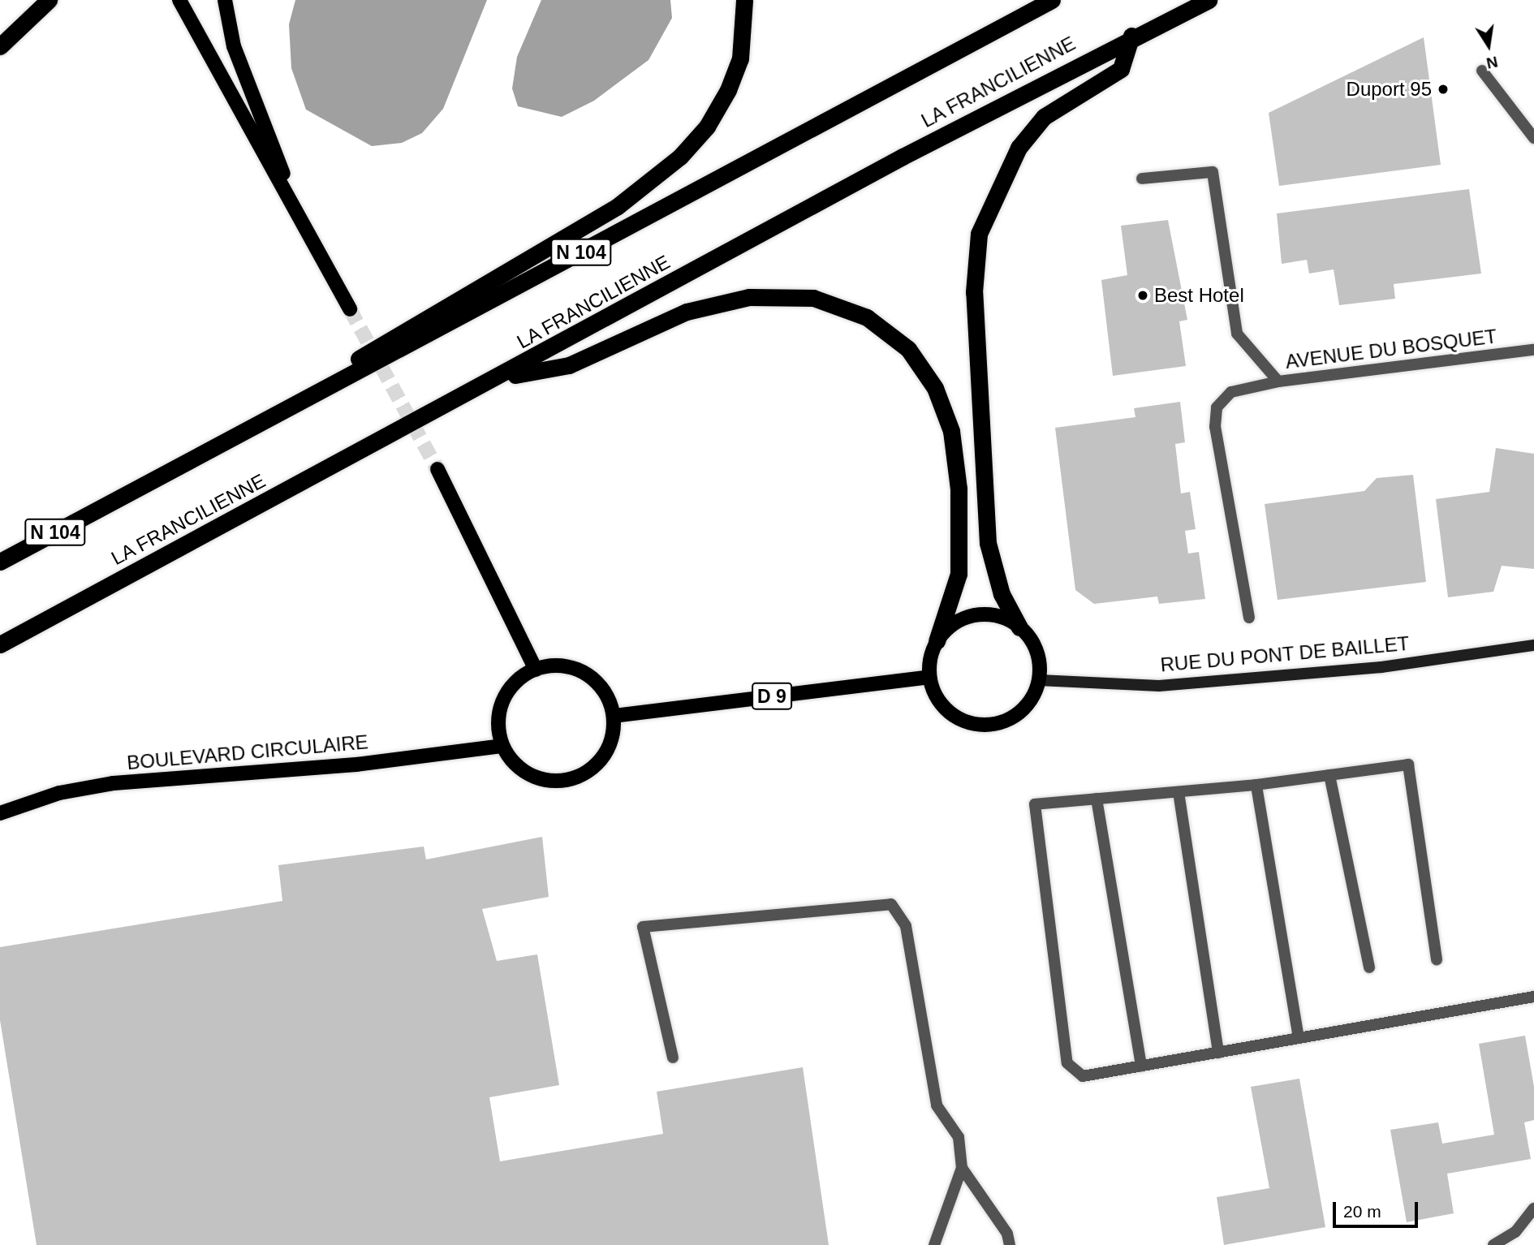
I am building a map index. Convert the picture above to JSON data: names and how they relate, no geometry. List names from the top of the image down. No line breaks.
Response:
{"streets":{"highway":["LA FRANCILIENNE","N 104"],"main road":["D 9","BOULEVARD CIRCULAIRE"],"street":["AVENUE DU BOSQUET","RUE DU PONT DE BAILLET"]},"crossings":[["RUE DU PONT DE BAILLET","D 9"],["D 9","BOULEVARD CIRCULAIRE"]],"places":["Duport 95","Best Hotel"],"scale_bar":"20 m","north":"bottom"}
